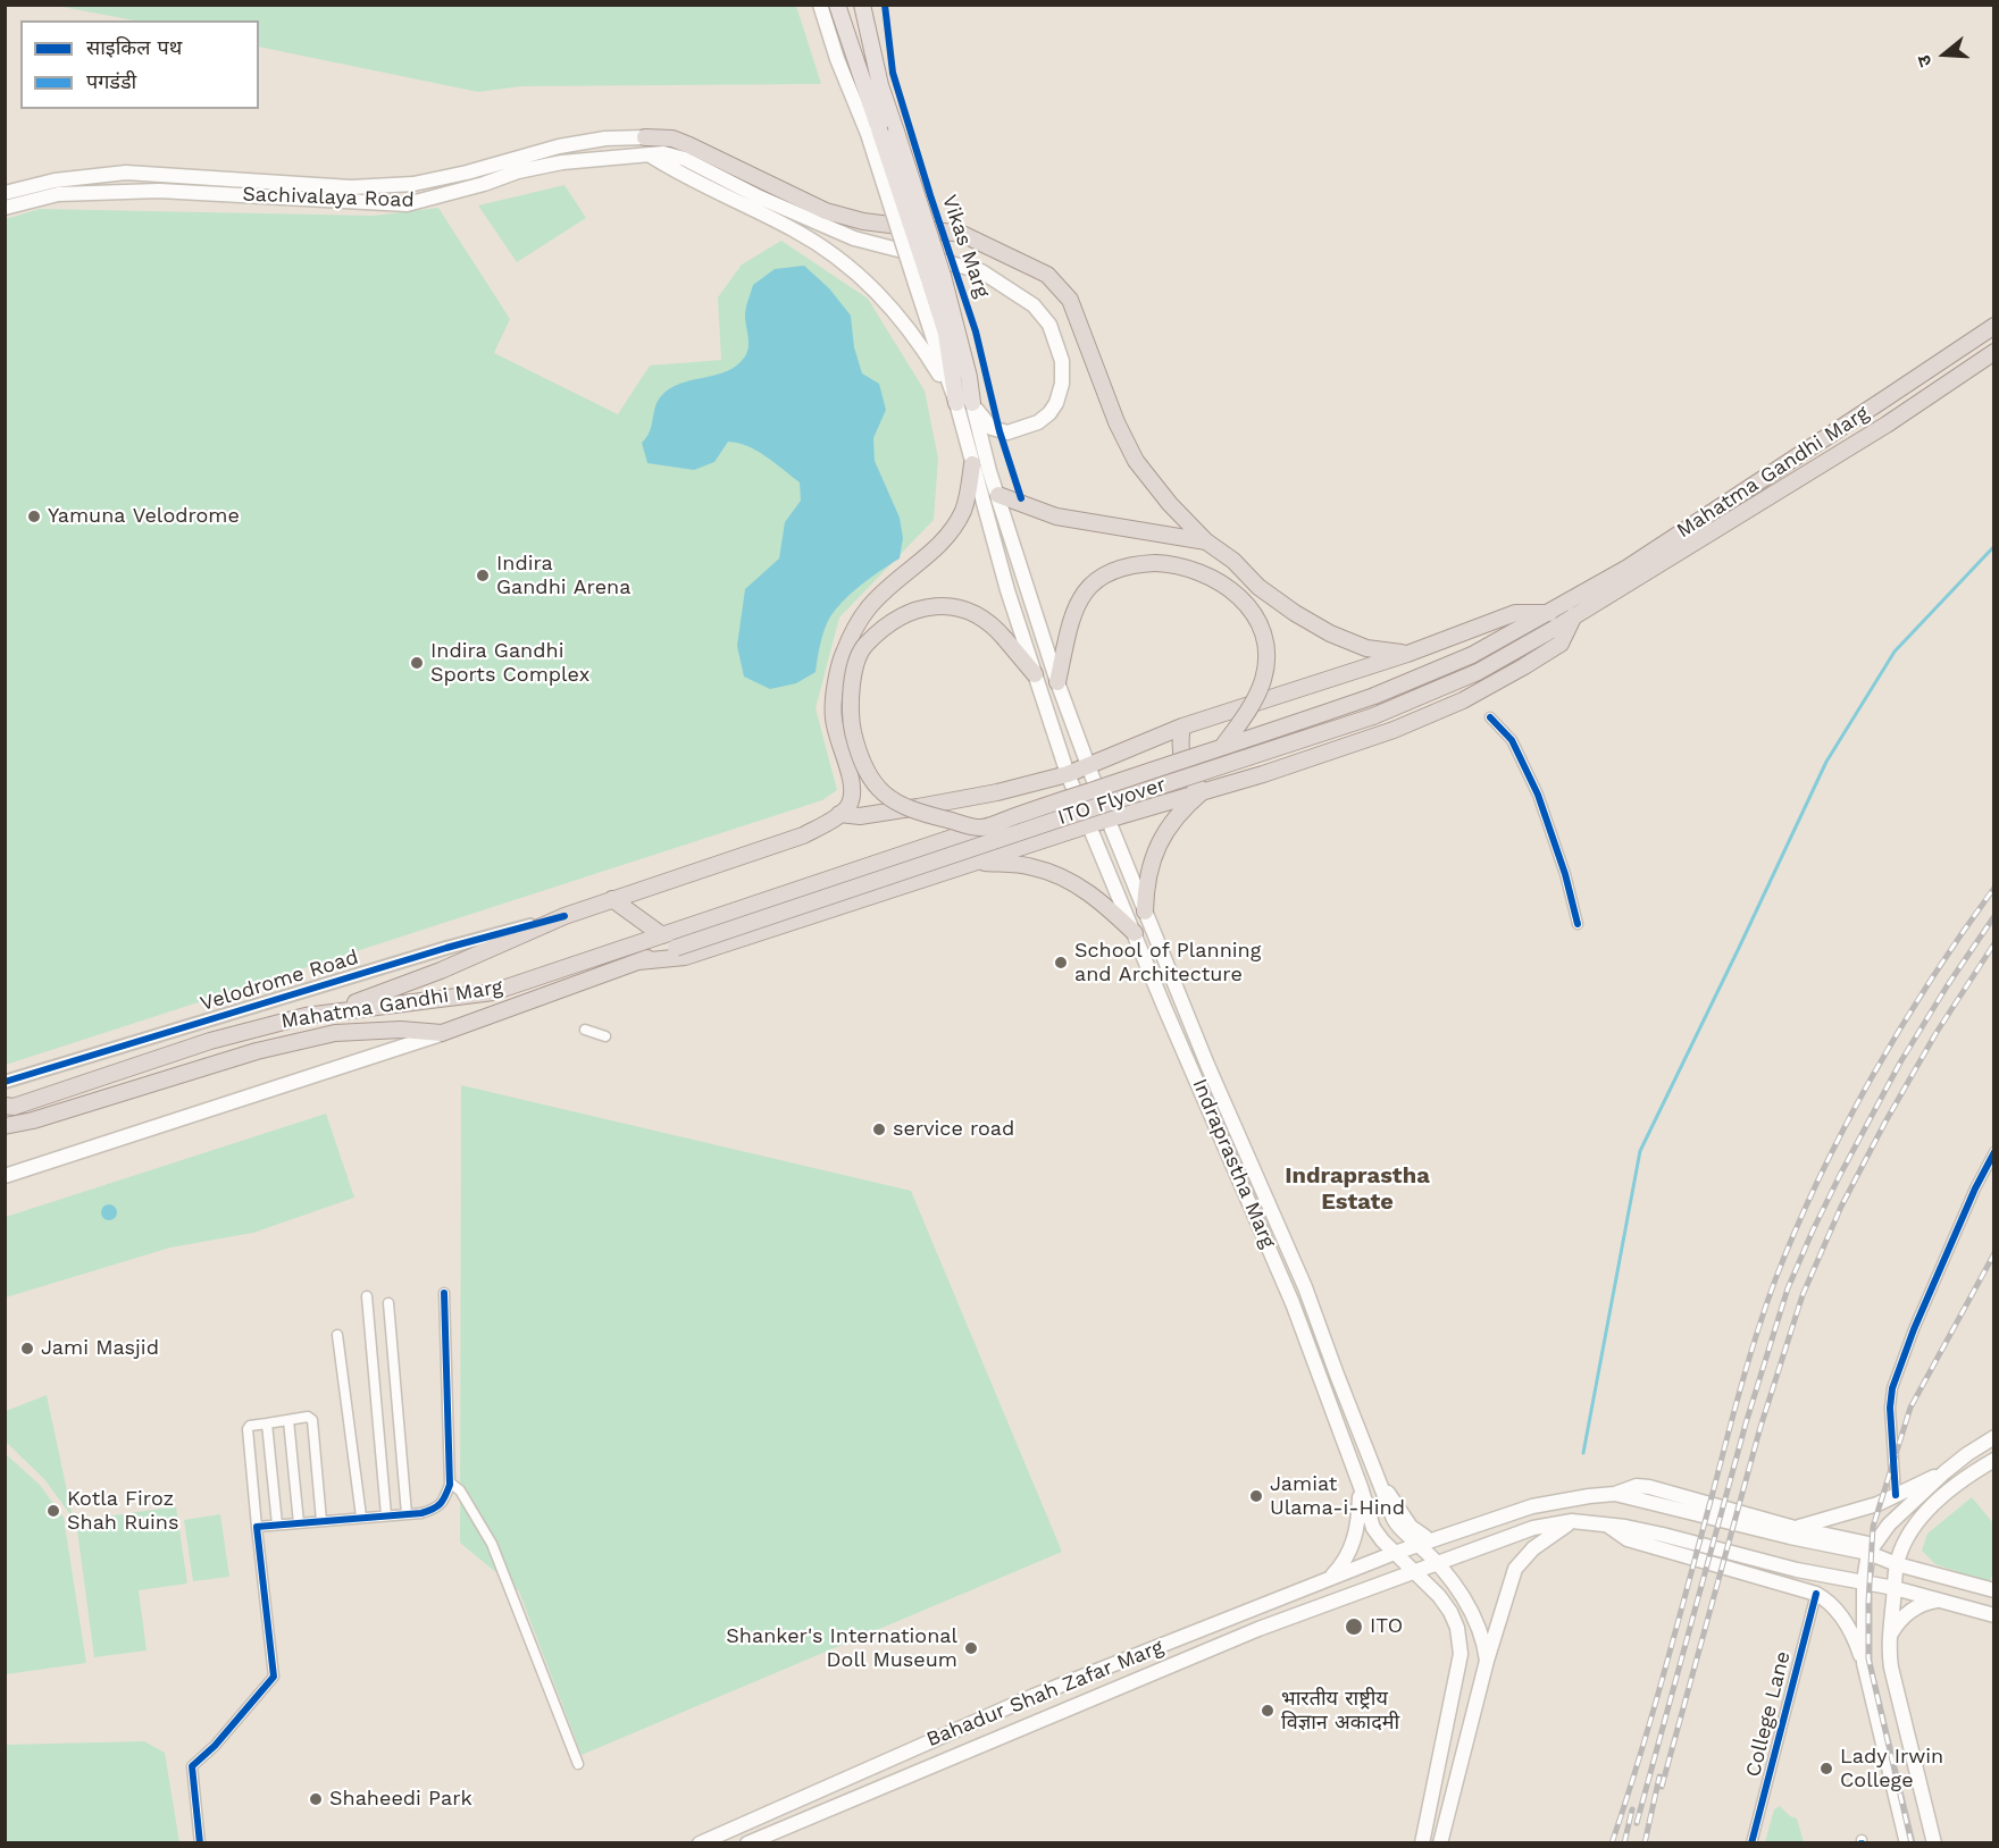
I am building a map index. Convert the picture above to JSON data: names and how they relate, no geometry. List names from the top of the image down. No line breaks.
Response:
{"streets":{"highway":["Mahatma Gandhi Marg","ITO Flyover"],"main road":["Sachivalaya Road","Vikas Marg","Indraprastha Marg","Bahadur Shah Zafar Marg"],"street":["Velodrome Road","College Lane"]},"crossings":[["Vikas Marg","Indraprastha Marg"],["Mahatma Gandhi Marg","ITO Flyover"],["Indraprastha Marg","Bahadur Shah Zafar Marg"]],"districts":["Indraprastha Estate"],"places":["Yamuna Velodrome","Indira Gandhi Arena","Indira Gandhi Sports Complex","School of Planning and Architecture","service road","Jami Masjid","Jamiat Ulama-i-Hind","Kotla Firoz Shah Ruins","ITO","Shanker's International Doll Museum","भारतीय राष्ट्रीय विज्ञान अकादमी","Lady Irwin College","Shaheedi Park"],"legend":["साइकिल पथ","पगडंडी"],"north":"left"}
